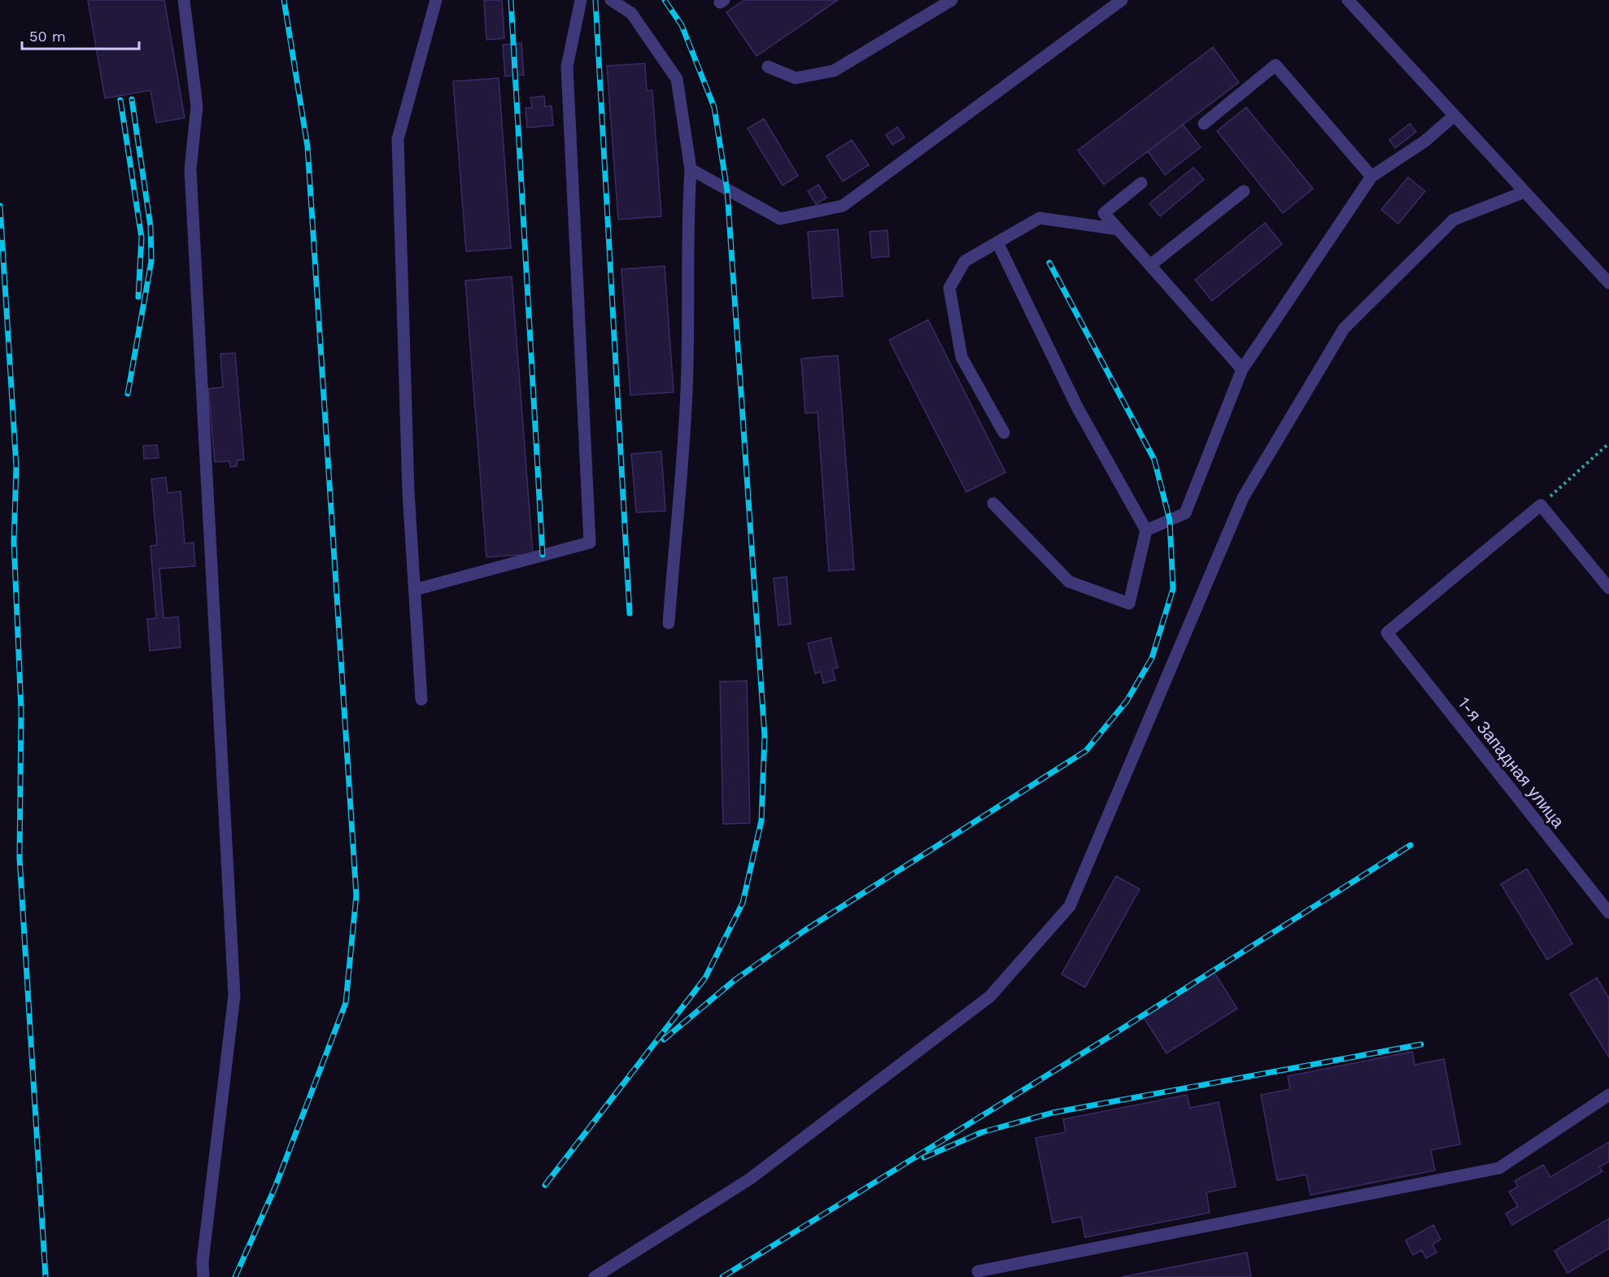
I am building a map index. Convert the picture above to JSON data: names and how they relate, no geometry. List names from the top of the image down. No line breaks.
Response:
{"streets":{"street":["1-я Западная улица"]},"scale_bar":"50 m"}
